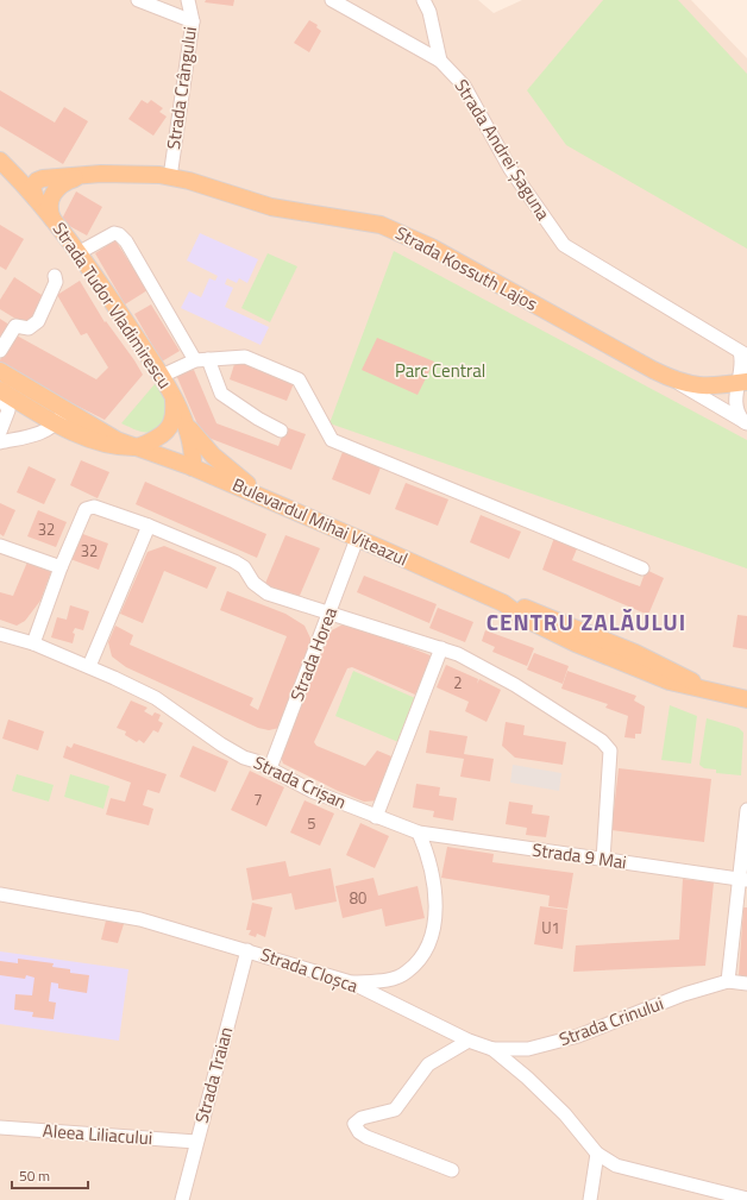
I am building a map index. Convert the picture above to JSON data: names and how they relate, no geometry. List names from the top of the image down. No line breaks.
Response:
{"streets":{"main road":["Strada Kossuth Lajos","Strada Tudor Vladimirescu","Bulevardul Mihai Viteazul"],"street":["Strada Crângului","Strada Andrei Șaguna","Strada Horea","Strada Crișan","Strada 9 Mai","Strada Cloșca","Strada Crinului","Strada Traian","Aleea Liliacului"]},"crossings":[["Strada Crângului","Strada Kossuth Lajos"],["Strada Andrei Șaguna","Strada Kossuth Lajos"],["Strada Kossuth Lajos","Strada Tudor Vladimirescu"],["Strada Tudor Vladimirescu","Bulevardul Mihai Viteazul"],["Bulevardul Mihai Viteazul","Strada Horea"],["Strada Horea","Strada Crișan"],["Strada Crișan","Strada 9 Mai"],["Strada Cloșca","Strada Crinului"],["Strada Cloșca","Strada Traian"],["Strada Traian","Aleea Liliacului"]],"districts":["CENTRU ZALĂULUI"],"parks":["Parc Central"],"house_numbers":["32","32","2","7","5","80","U1"],"scale_bar":"50 m"}
